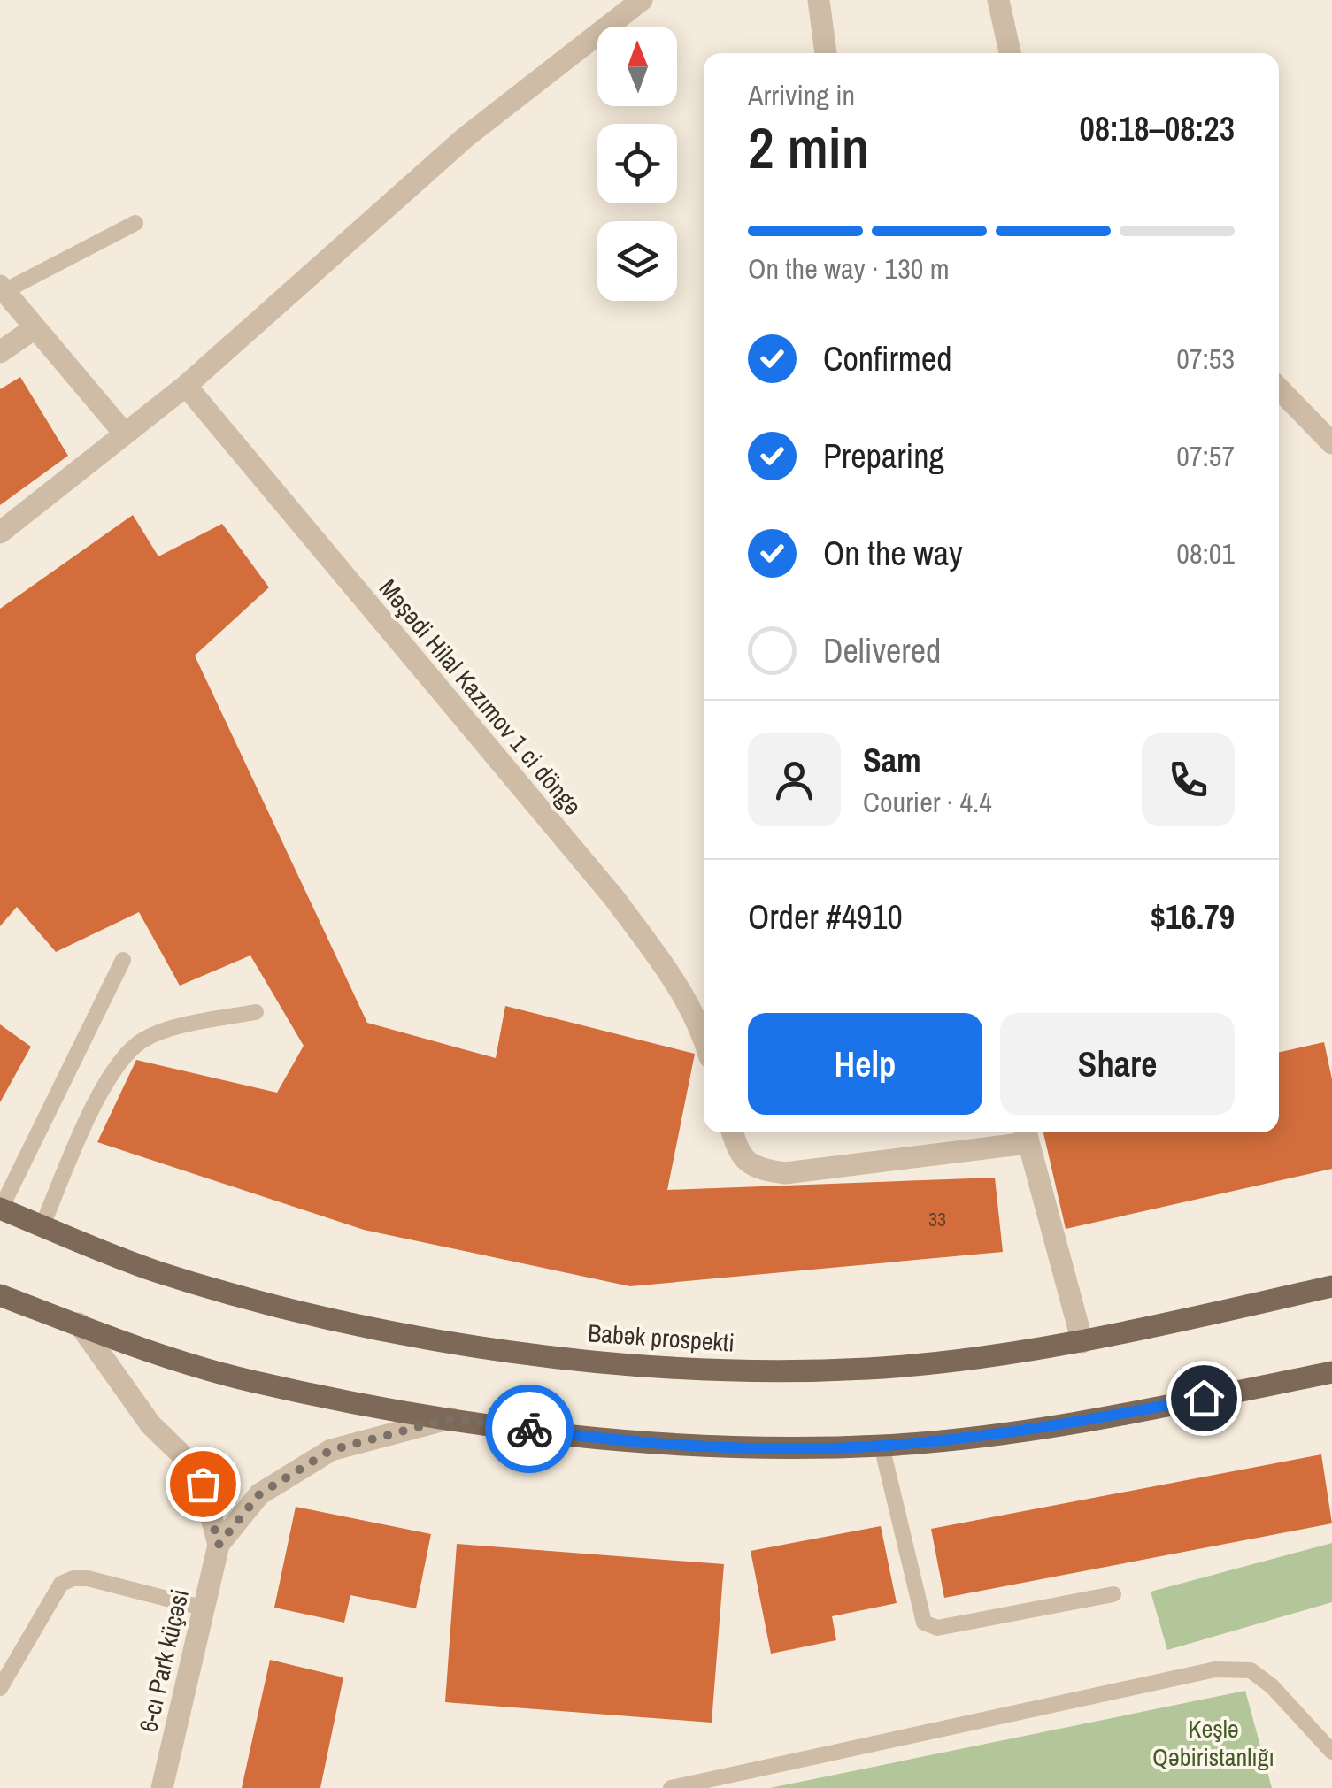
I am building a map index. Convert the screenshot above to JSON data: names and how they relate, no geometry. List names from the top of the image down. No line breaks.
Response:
{"streets":{"main road":["Babək prospekti"],"street":["Məşədi Hilal Kazımov 1 ci döngə","6-cı Park küçəsi"]},"parks":["Keşlə Qəbiristanlığı"],"house_numbers":["33"],"north":"top","page":{"heading":["2 min","Arriving in","08:18–08:23"],"panel":["Sam","Courier · 4.4","Order #4910","$16.79"],"bar":"On the way · 130 m","list":[["Confirmed","07:53"],["Preparing","07:57"],["On the way","08:01"],"Delivered"],"buttons":["Help","Share"]}}
